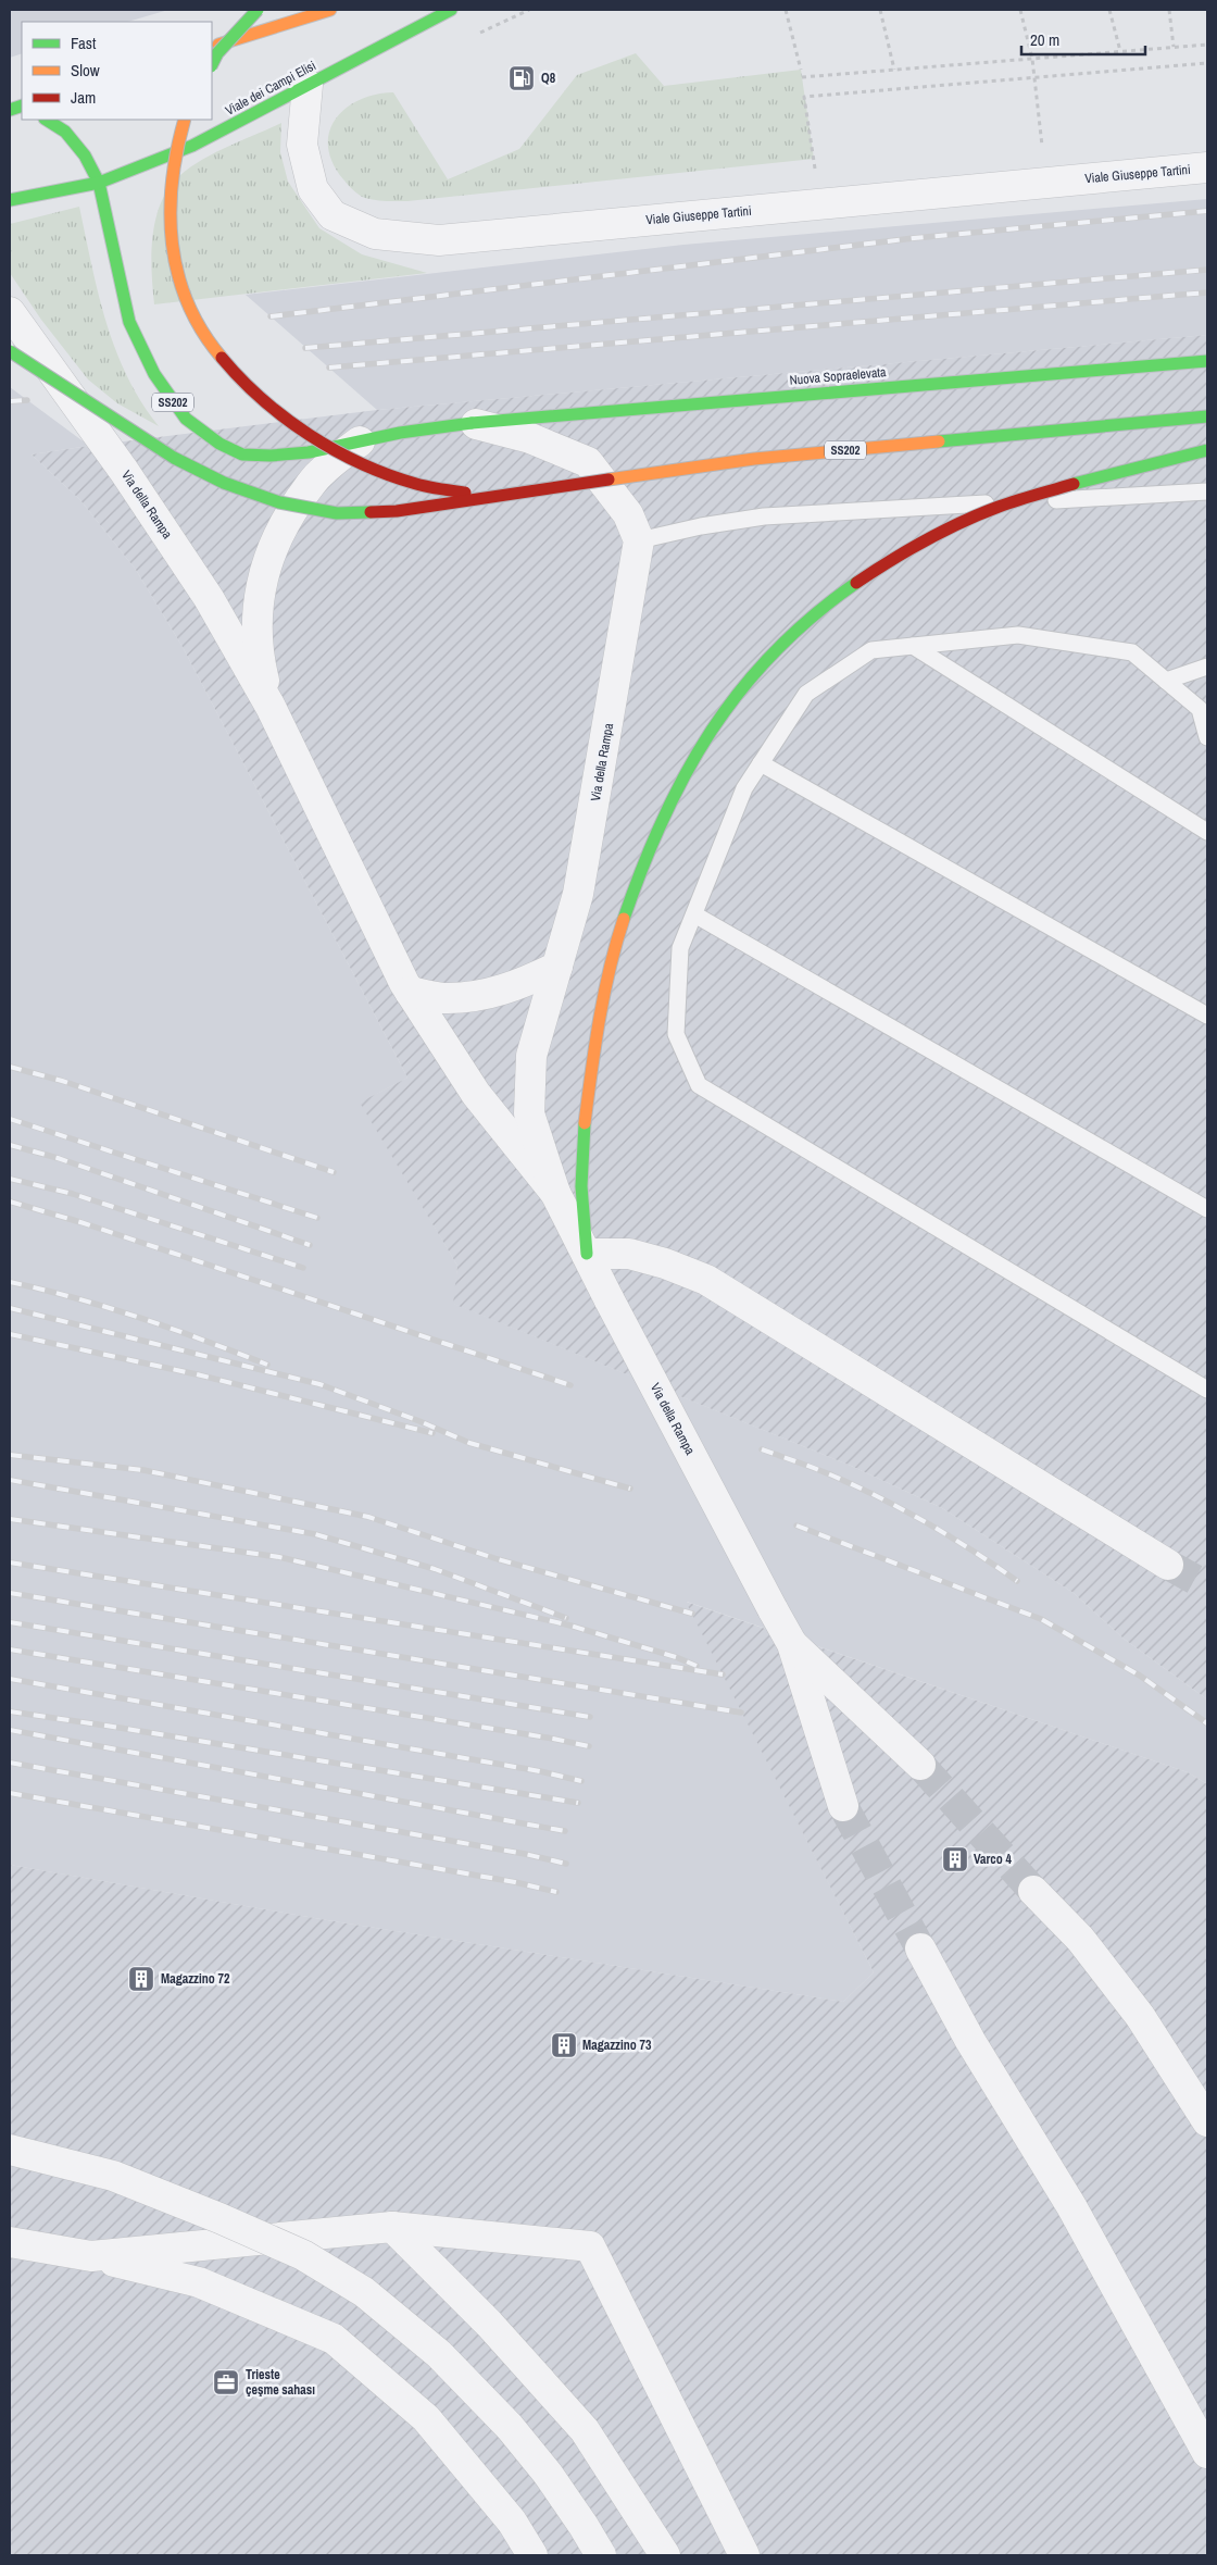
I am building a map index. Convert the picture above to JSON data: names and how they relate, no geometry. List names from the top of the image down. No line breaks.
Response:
{"streets":{"main road":["Viale dei Campi Elisi","Nuova Sopraelevata","SS202"],"street":["Viale Giuseppe Tartini","Via della Rampa"]},"crossings":[["Viale dei Campi Elisi","Viale Giuseppe Tartini"],["Viale dei Campi Elisi","SS202"],["Nuova Sopraelevata","SS202"],["SS202","Via della Rampa"]],"places":{"fuel station":["Q8"],"building":["Varco 4","Magazzino 72","Magazzino 73"],"office":["Trieste çeşme sahası"]},"legend":["Fast","Slow","Jam"],"scale_bar":"20 m"}
